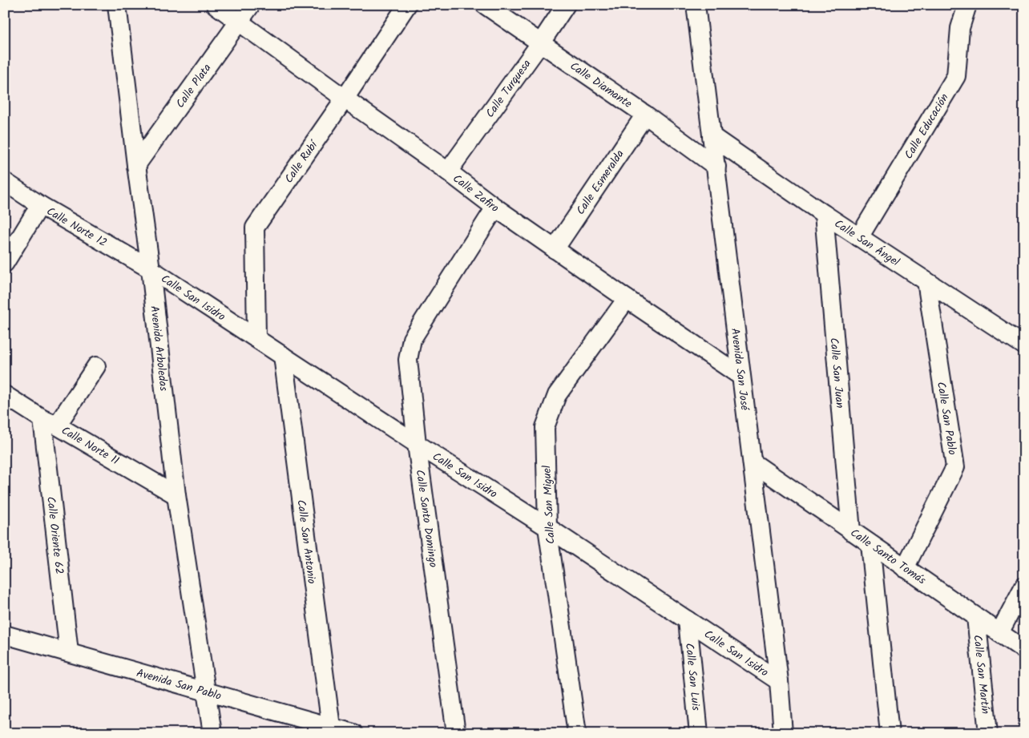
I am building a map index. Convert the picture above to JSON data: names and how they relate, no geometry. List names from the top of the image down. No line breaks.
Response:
{"streets":{"street":["Calle Diamante","Calle Plata","Calle Turquesa","Calle Educación","Calle Rubí","Calle Esmeralda","Calle Zafiro","Calle Norte 12","Calle San Ángel","Calle San Isidro","Avenida Arboledas","Avenida San José","Calle San Juan","Calle San Pablo","Calle Norte 11","Calle San Miguel","Calle Santo Domingo","Calle Oriente 62","Calle San Antonio","Calle Santo Tomás","Calle San Martín","Calle San Luis","Avenida San Pablo"]},"crossings":[["Calle Diamante","Calle Turquesa"],["Calle Diamante","Calle Esmeralda"],["Calle Diamante","Avenida San José"],["Calle Plata","Calle Zafiro"],["Calle Plata","Avenida Arboledas"],["Calle Turquesa","Calle Zafiro"],["Calle Educación","Calle San Ángel"],["Calle Rubí","Calle Zafiro"],["Calle Rubí","Calle San Isidro"],["Calle Esmeralda","Calle Zafiro"],["Calle Zafiro","Avenida San José"],["Calle Zafiro","Calle San Miguel"],["Calle Zafiro","Calle Santo Domingo"],["Calle Norte 12","Calle San Isidro"],["Calle Norte 12","Avenida Arboledas"],["Calle San Ángel","Avenida San José"],["Calle San Ángel","Calle San Juan"],["Calle San Ángel","Calle San Pablo"],["Calle San Isidro","Avenida Arboledas"],["Calle San Isidro","Avenida San José"],["Calle San Isidro","Calle San Miguel"],["Calle San Isidro","Calle Santo Domingo"],["Calle San Isidro","Calle San Antonio"],["Calle San Isidro","Calle San Luis"],["Avenida Arboledas","Calle Norte 11"],["Avenida Arboledas","Avenida San Pablo"],["Avenida San José","Calle Santo Tomás"],["Calle San Juan","Calle Santo Tomás"],["Calle San Pablo","Calle Santo Tomás"],["Calle Norte 11","Calle Oriente 62"],["Calle Oriente 62","Avenida San Pablo"],["Calle San Antonio","Avenida San Pablo"],["Calle Santo Tomás","Calle San Martín"]]}
